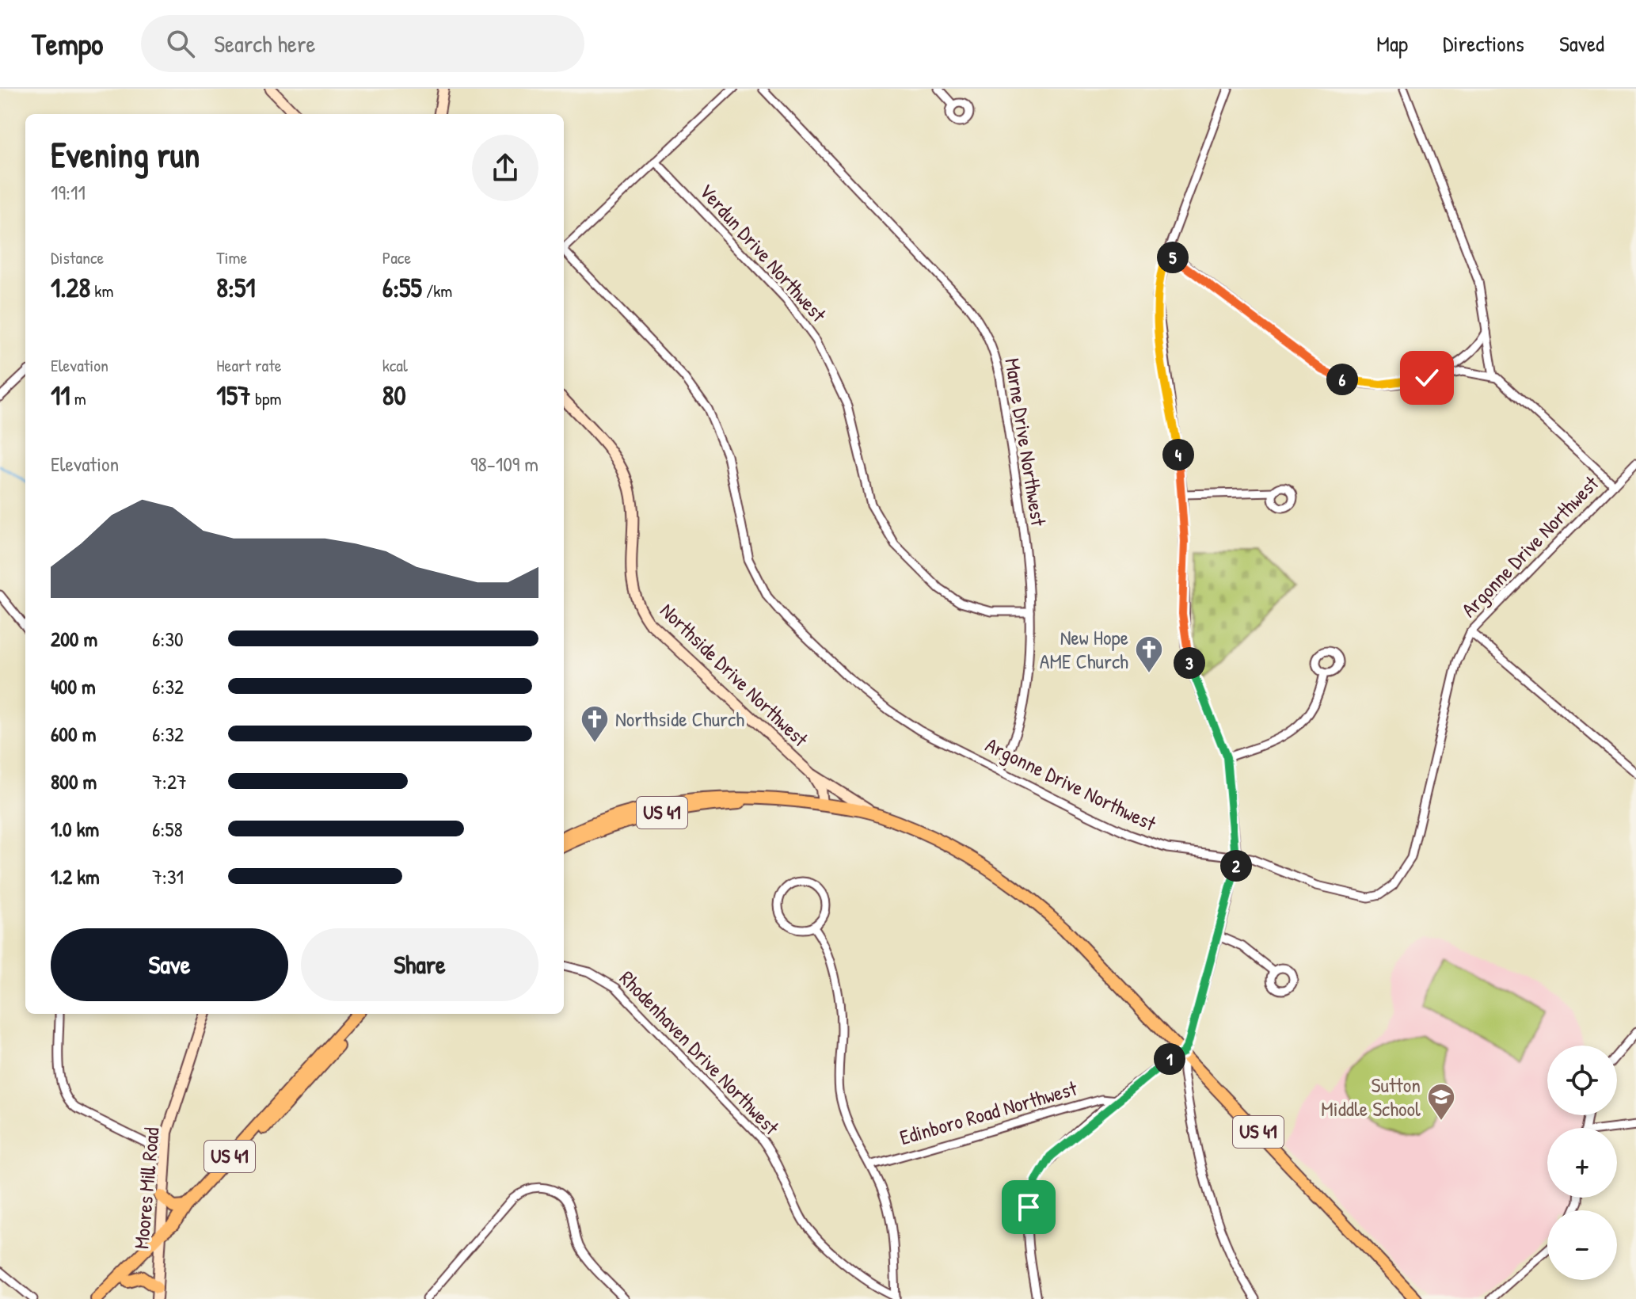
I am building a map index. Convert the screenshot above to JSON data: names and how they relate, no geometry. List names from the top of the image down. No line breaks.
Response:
{"streets":{"main road":["Northside Drive Northwest","US 41"],"street":["Verdun Drive Northwest","Marne Drive Northwest","Argonne Drive Northwest","Rhodenhaven Drive Northwest","Edinboro Road Northwest","Moores Mill Road"]},"crossings":[["Verdun Drive Northwest","Marne Drive Northwest"],["Marne Drive Northwest","Argonne Drive Northwest"],["Northside Drive Northwest","US 41"],["US 41","Moores Mill Road"]],"places":{"church":["New Hope AME Church","Northside Church"],"school or university":["Sutton Middle School"]},"page":{"header":"Tempo","search":"Search here","nav":["Map","Directions","Saved"],"heading":["Evening run","19:11"],"stats":[["Distance","1.28 km"],["Time","8:51"],["Pace","6:55 /km"],["Elevation","11 m"],["Heart rate","157 bpm"],["kcal","80"]],"pins":["5","6","4","3","2","1"],"chart":["Elevation","98–109 m"],"list":[{"name":"200 m","note":"6:30"},{"name":"400 m","note":"6:32"},{"name":"600 m","note":"6:32"},{"name":"800 m","note":"7:27"},{"name":"1.0 km","note":"6:58"},{"name":"1.2 km","note":"7:31"}],"buttons":["Save","Share"],"map_buttons":["+","−"]}}
